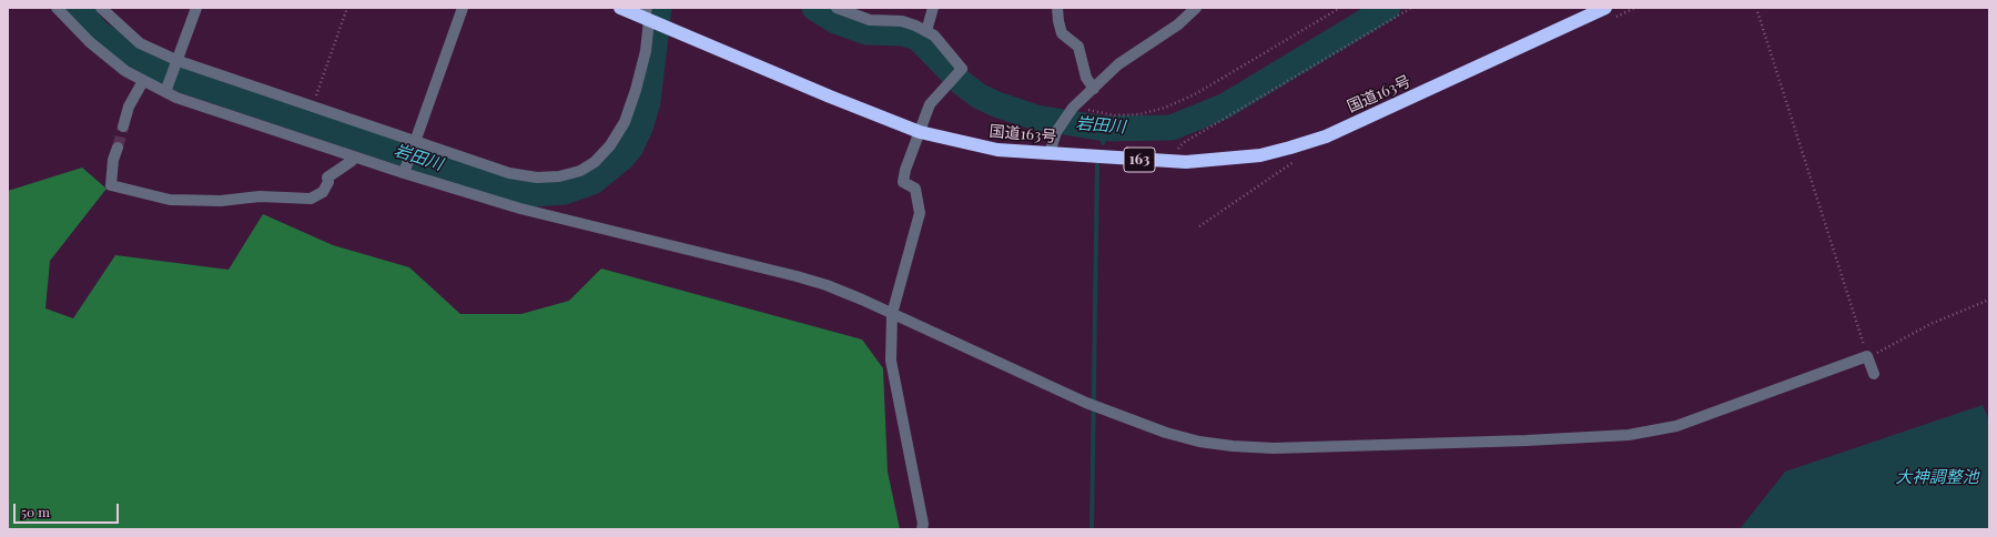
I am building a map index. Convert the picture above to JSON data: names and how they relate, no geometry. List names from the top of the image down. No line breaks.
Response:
{"streets":{"highway":["国道163号","163"]},"water":["岩田川","大神調整池"],"scale_bar":"50 m"}
